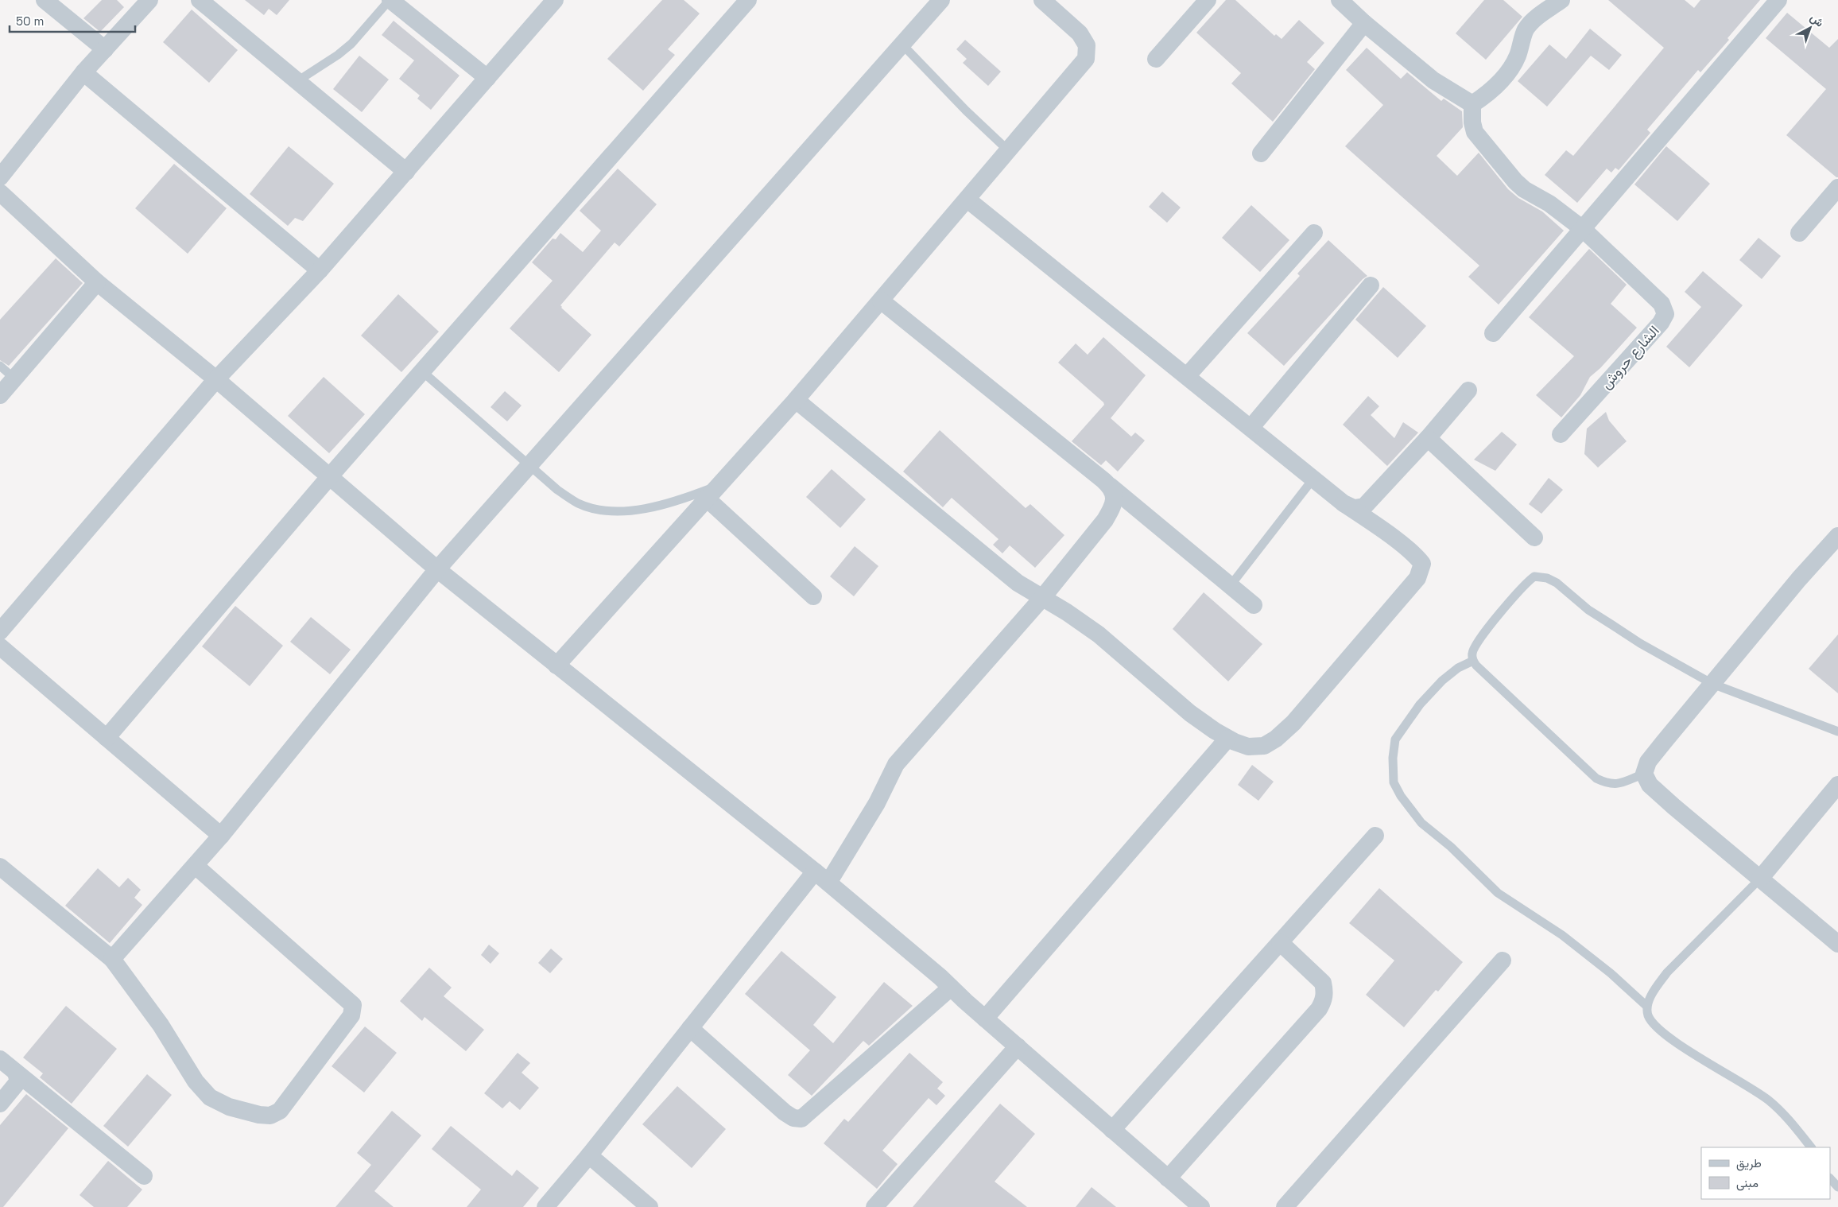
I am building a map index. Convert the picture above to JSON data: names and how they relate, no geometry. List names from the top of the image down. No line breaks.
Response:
{"streets":{"street":["الشارع حروش"]},"legend":["طريق","مبنى"],"scale_bar":"50 m","north":"top right"}
